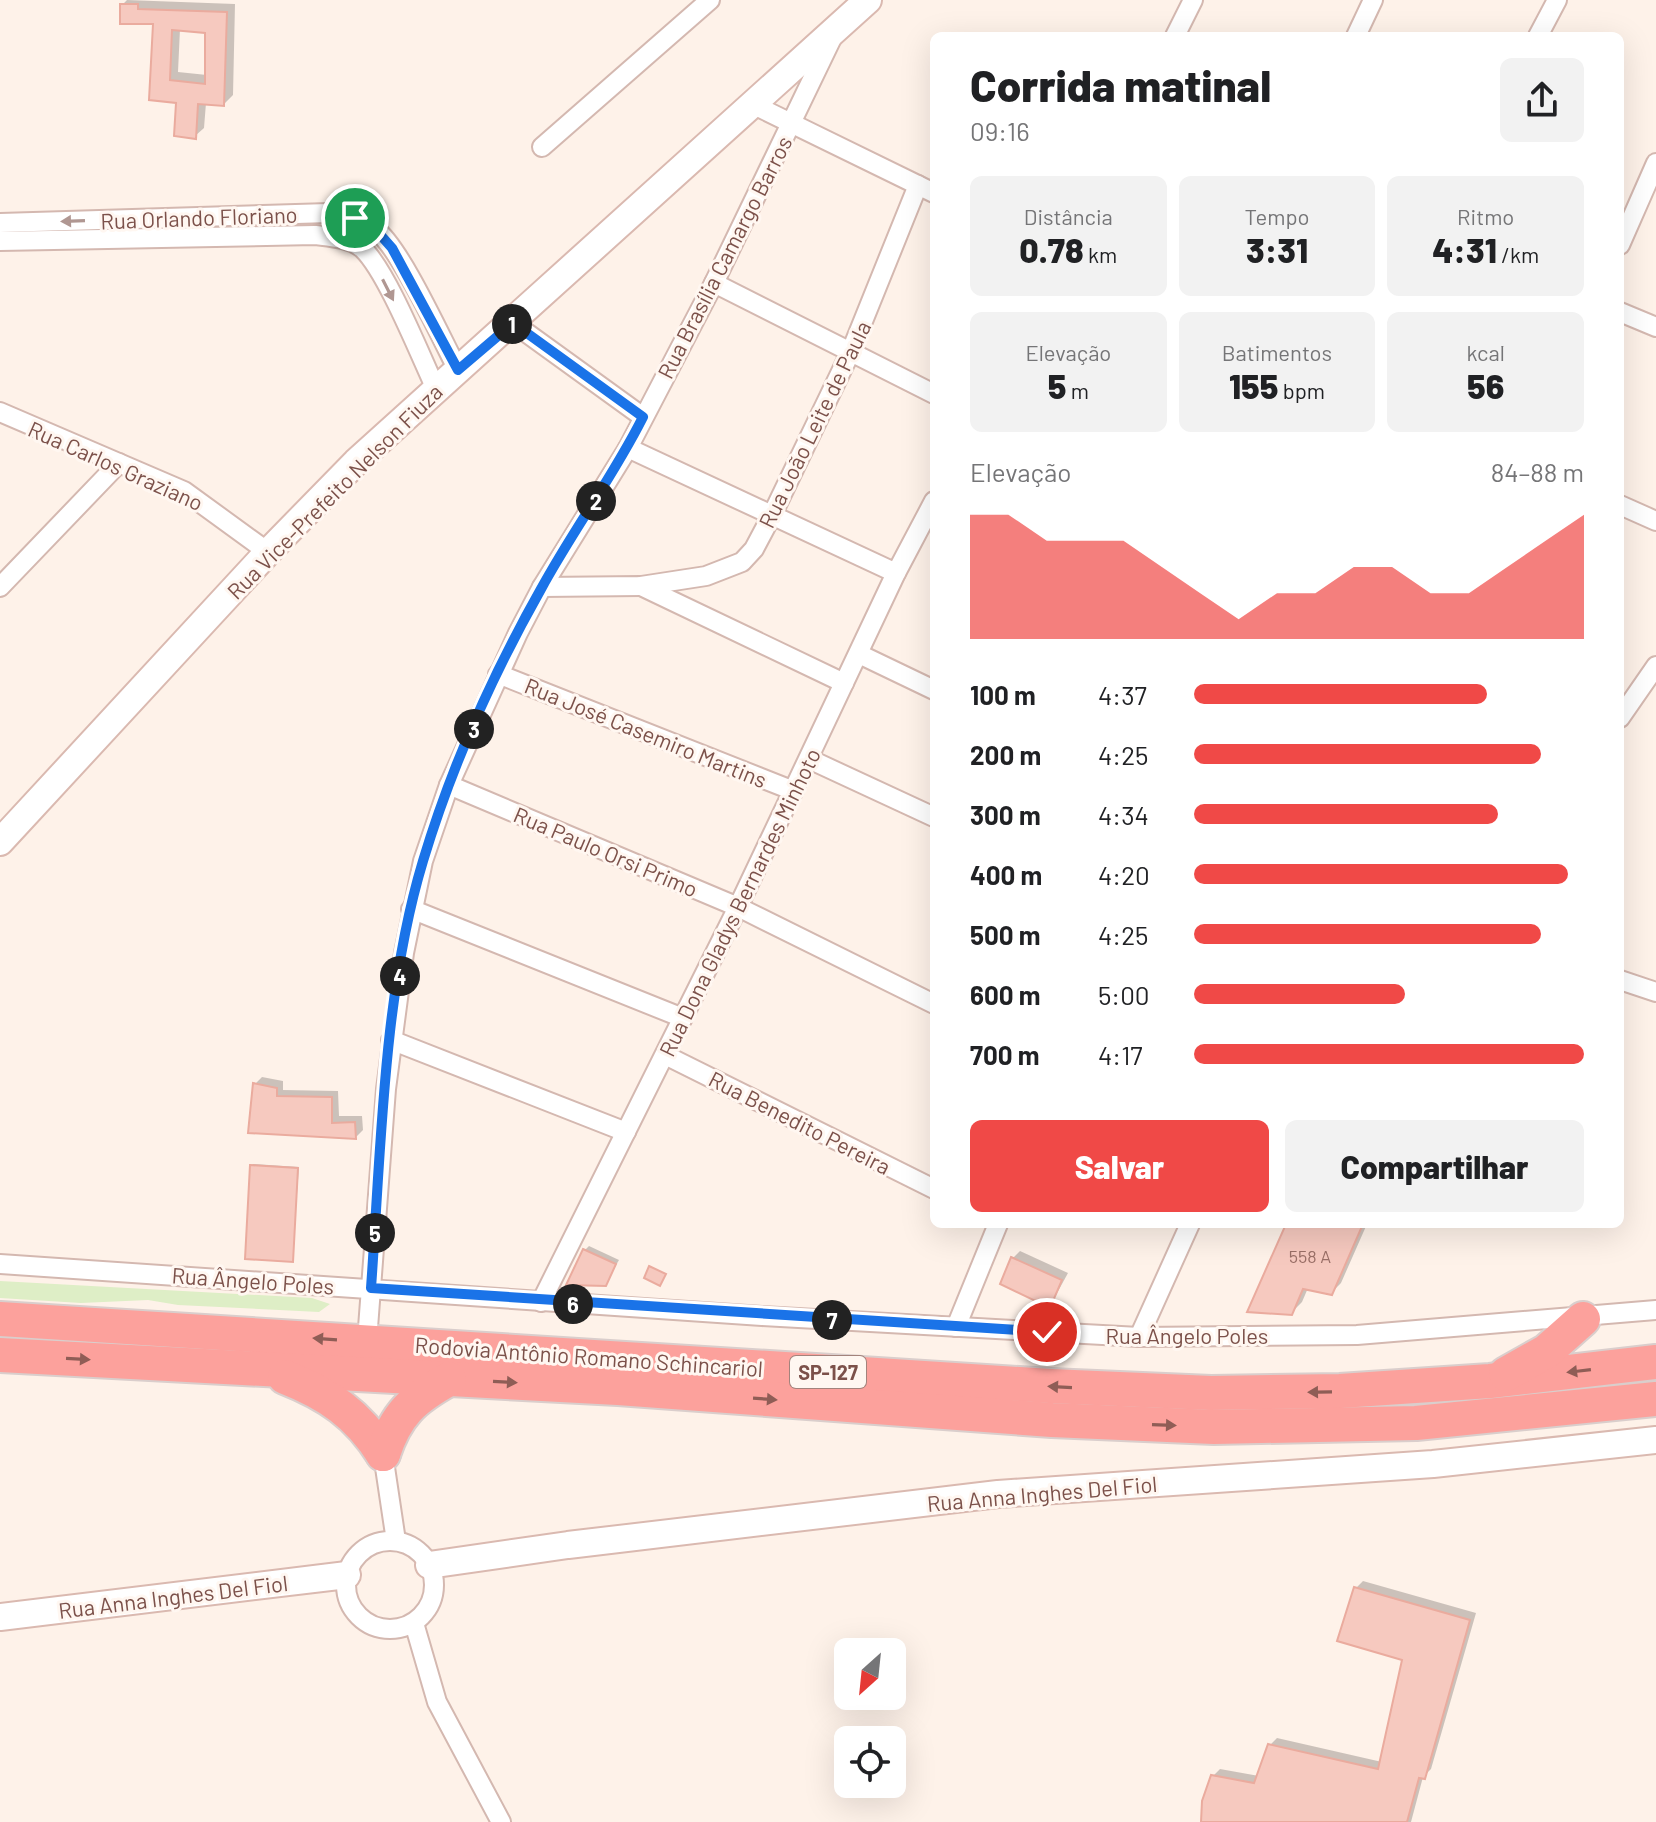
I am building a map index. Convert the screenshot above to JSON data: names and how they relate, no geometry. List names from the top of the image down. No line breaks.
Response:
{"streets":{"highway":["Rodovia Antônio Romano Schincariol","SP-127"],"street":["Rua Orlando Floriano","Rua Brasília Camargo Barros","Rua João Leite de Paula","Rua Carlos Graziano","Rua Vice-Prefeito Nelson Fiuza","Rua José Casemiro Martins","Rua Paulo Orsi Primo","Rua Dona Gladys Bernardes Minhoto","Rua Benedito Pereira","Rua Ângelo Poles","Rua Anna Inghes Del Fiol"]},"crossings":[["Rua Orlando Floriano","Rua Vice-Prefeito Nelson Fiuza"],["Rua Brasília Camargo Barros","Rua João Leite de Paula"],["Rua Brasília Camargo Barros","Rua Vice-Prefeito Nelson Fiuza"],["Rua Brasília Camargo Barros","Rua José Casemiro Martins"],["Rua Brasília Camargo Barros","Rua Paulo Orsi Primo"],["Rua Brasília Camargo Barros","Rua Ângelo Poles"],["Rua Brasília Camargo Barros","Rodovia Antônio Romano Schincariol"],["Rua João Leite de Paula","Rua Dona Gladys Bernardes Minhoto"],["Rua Carlos Graziano","Rua Vice-Prefeito Nelson Fiuza"],["Rua José Casemiro Martins","Rua Dona Gladys Bernardes Minhoto"],["Rua Paulo Orsi Primo","Rua Dona Gladys Bernardes Minhoto"],["Rua Dona Gladys Bernardes Minhoto","Rua Benedito Pereira"],["Rua Dona Gladys Bernardes Minhoto","Rua Ângelo Poles"]],"house_numbers":["558 A"],"north":"bottom left","page":{"heading":["Corrida matinal","09:16"],"stats":[["Distância","0.78 km"],["Tempo","3:31"],["Ritmo","4:31 /km"],["Elevação","5 m"],["Batimentos","155 bpm"],["kcal","56"]],"pins":["1","2","3","4","5","6","7"],"chart":["Elevação","84–88 m"],"list":[{"name":"100 m","note":"4:37"},{"name":"200 m","note":"4:25"},{"name":"300 m","note":"4:34"},{"name":"400 m","note":"4:20"},{"name":"500 m","note":"4:25"},{"name":"600 m","note":"5:00"},{"name":"700 m","note":"4:17"}],"buttons":["Salvar","Compartilhar"]}}
